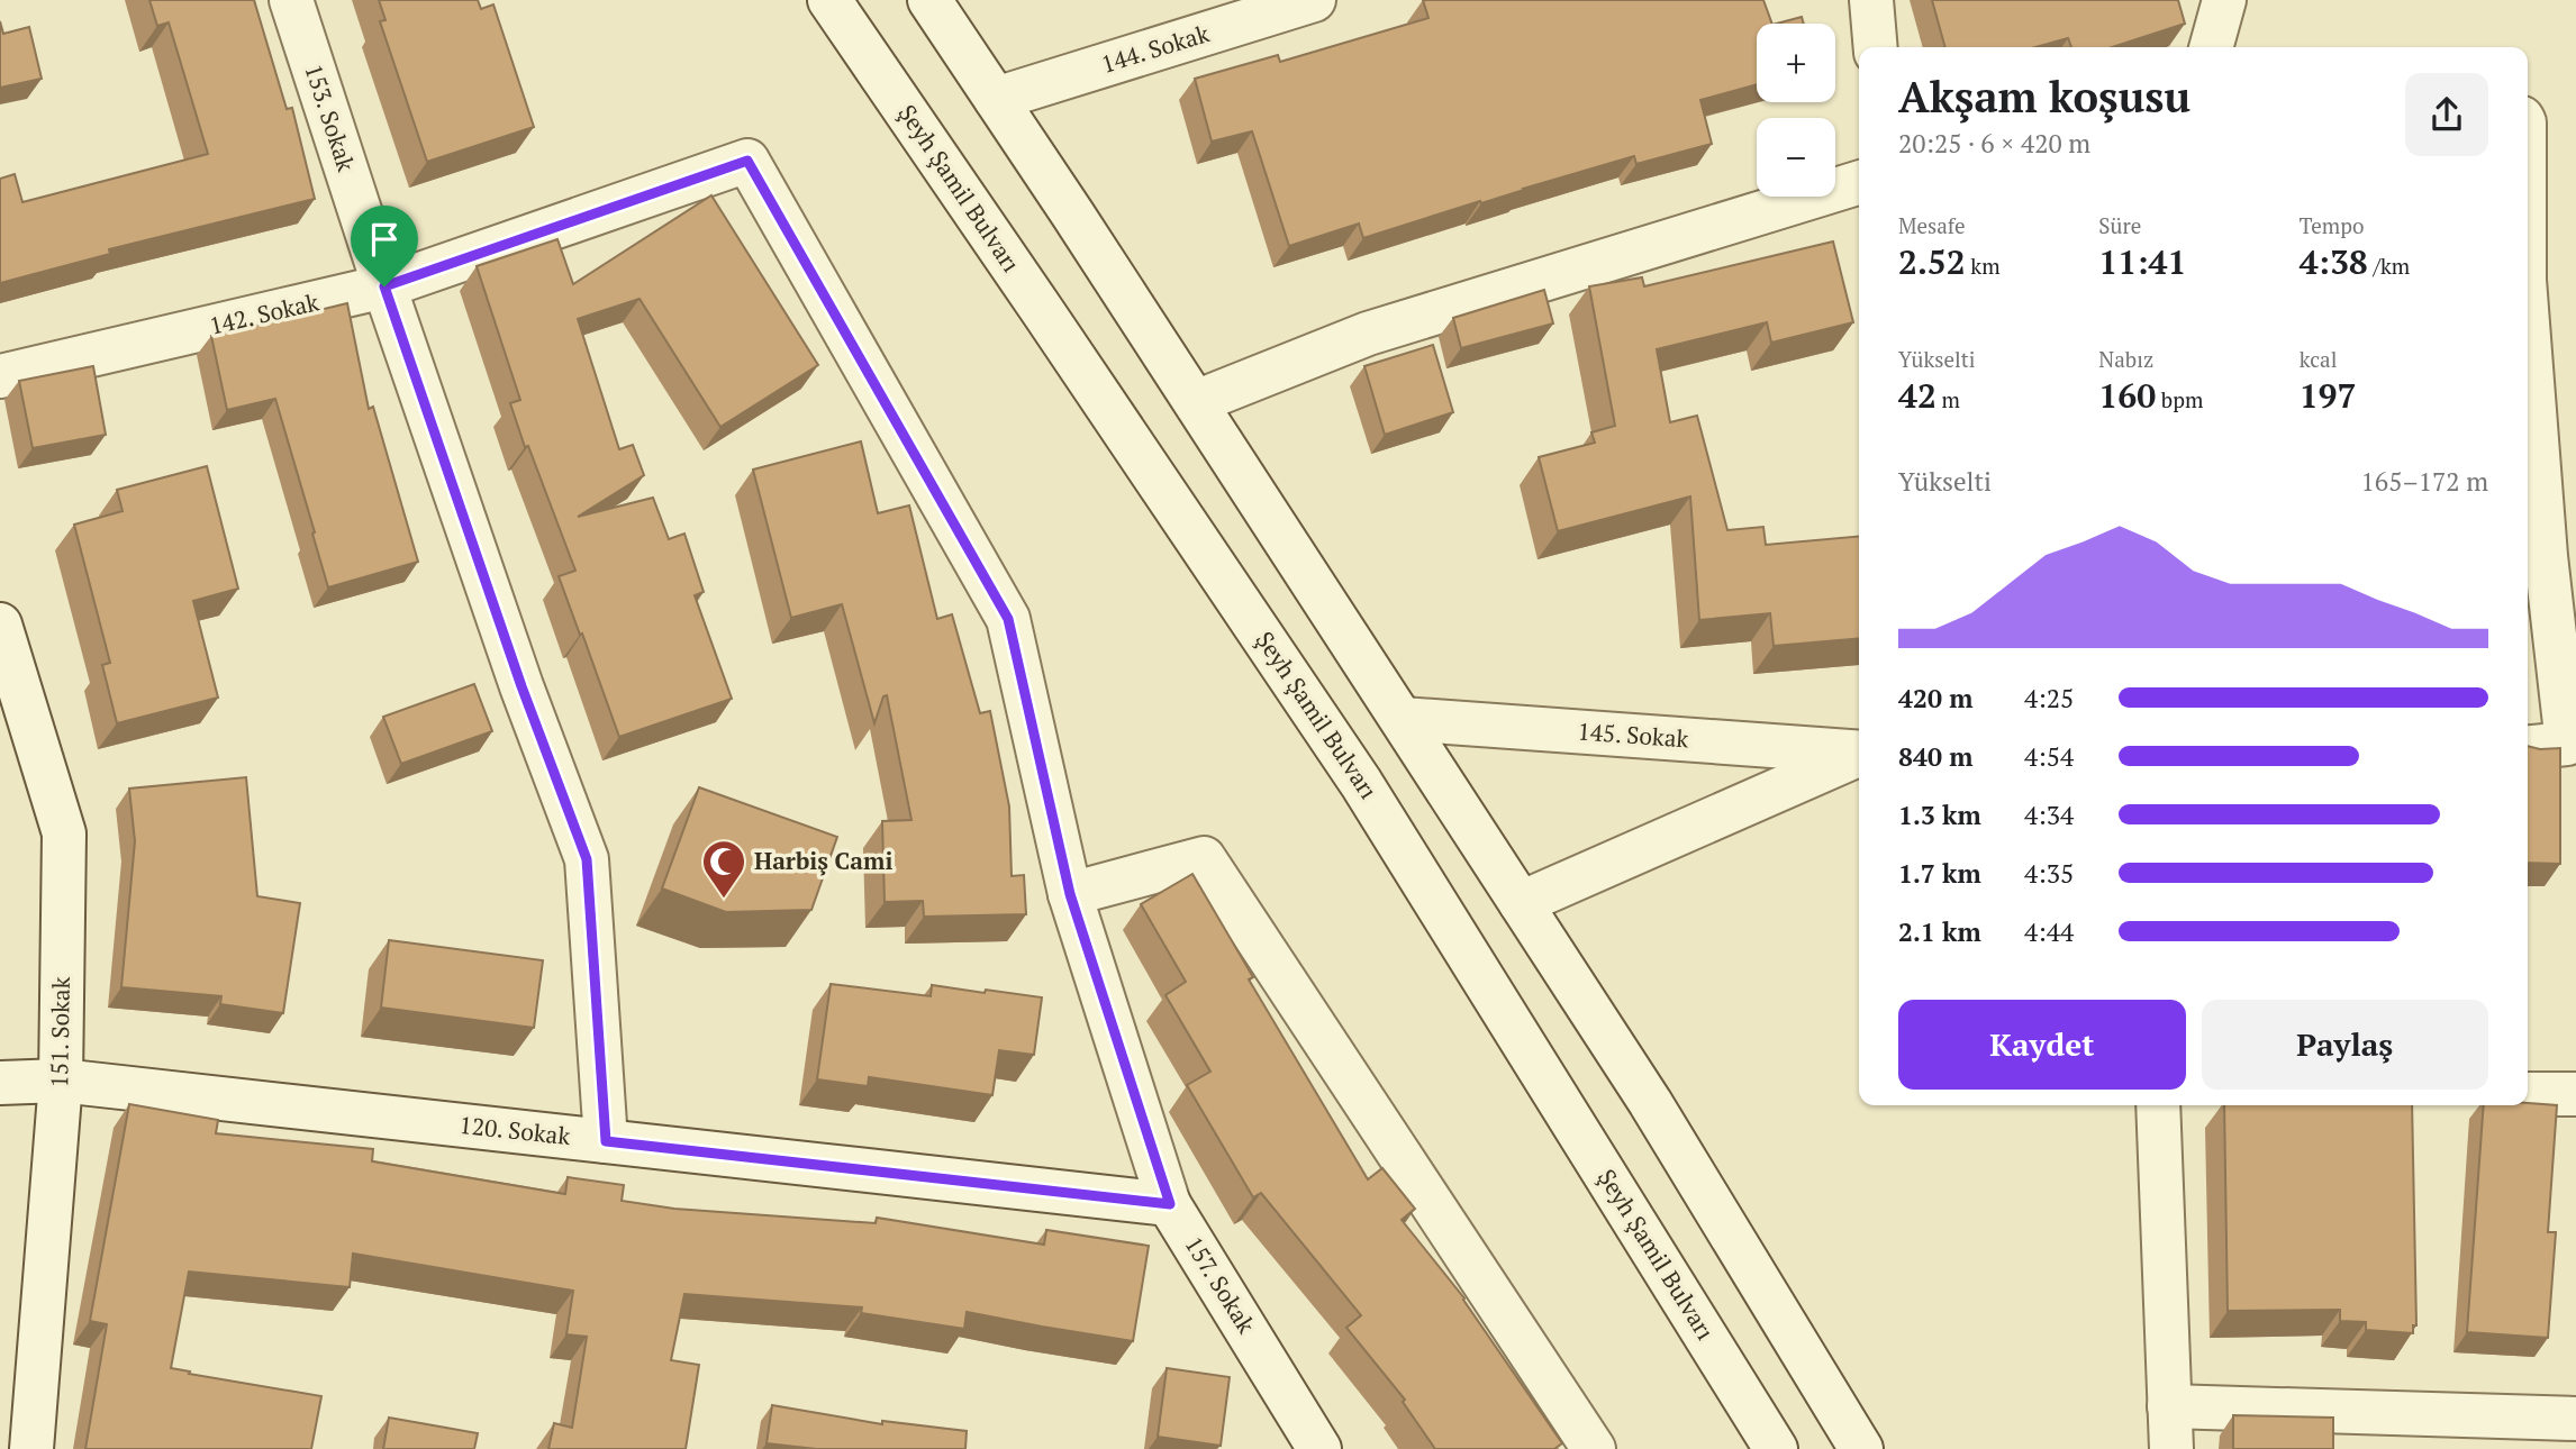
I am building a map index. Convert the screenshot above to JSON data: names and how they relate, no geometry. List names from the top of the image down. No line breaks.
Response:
{"streets":{"street":["144. Sokak","153. Sokak","Şeyh Şamil Bulvarı","142. Sokak","145. Sokak","151. Sokak","120. Sokak","157. Sokak"]},"crossings":[["153. Sokak","142. Sokak"],["153. Sokak","120. Sokak"],["142. Sokak","157. Sokak"],["151. Sokak","120. Sokak"],["120. Sokak","157. Sokak"]],"places":{"mosque":["Harbiş Cami"]},"page":{"map_buttons":["+","−"],"heading":["Akşam koşusu","20:25 · 6 × 420 m"],"stats":[["Mesafe","2.52 km"],["Süre","11:41"],["Tempo","4:38 /km"],["Yükselti","42 m"],["Nabız","160 bpm"],["kcal","197"]],"chart":["Yükselti","165–172 m"],"list":[{"name":"420 m","note":"4:25"},{"name":"840 m","note":"4:54"},{"name":"1.3 km","note":"4:34"},{"name":"1.7 km","note":"4:35"},{"name":"2.1 km","note":"4:44"}],"buttons":["Kaydet","Paylaş"]}}
